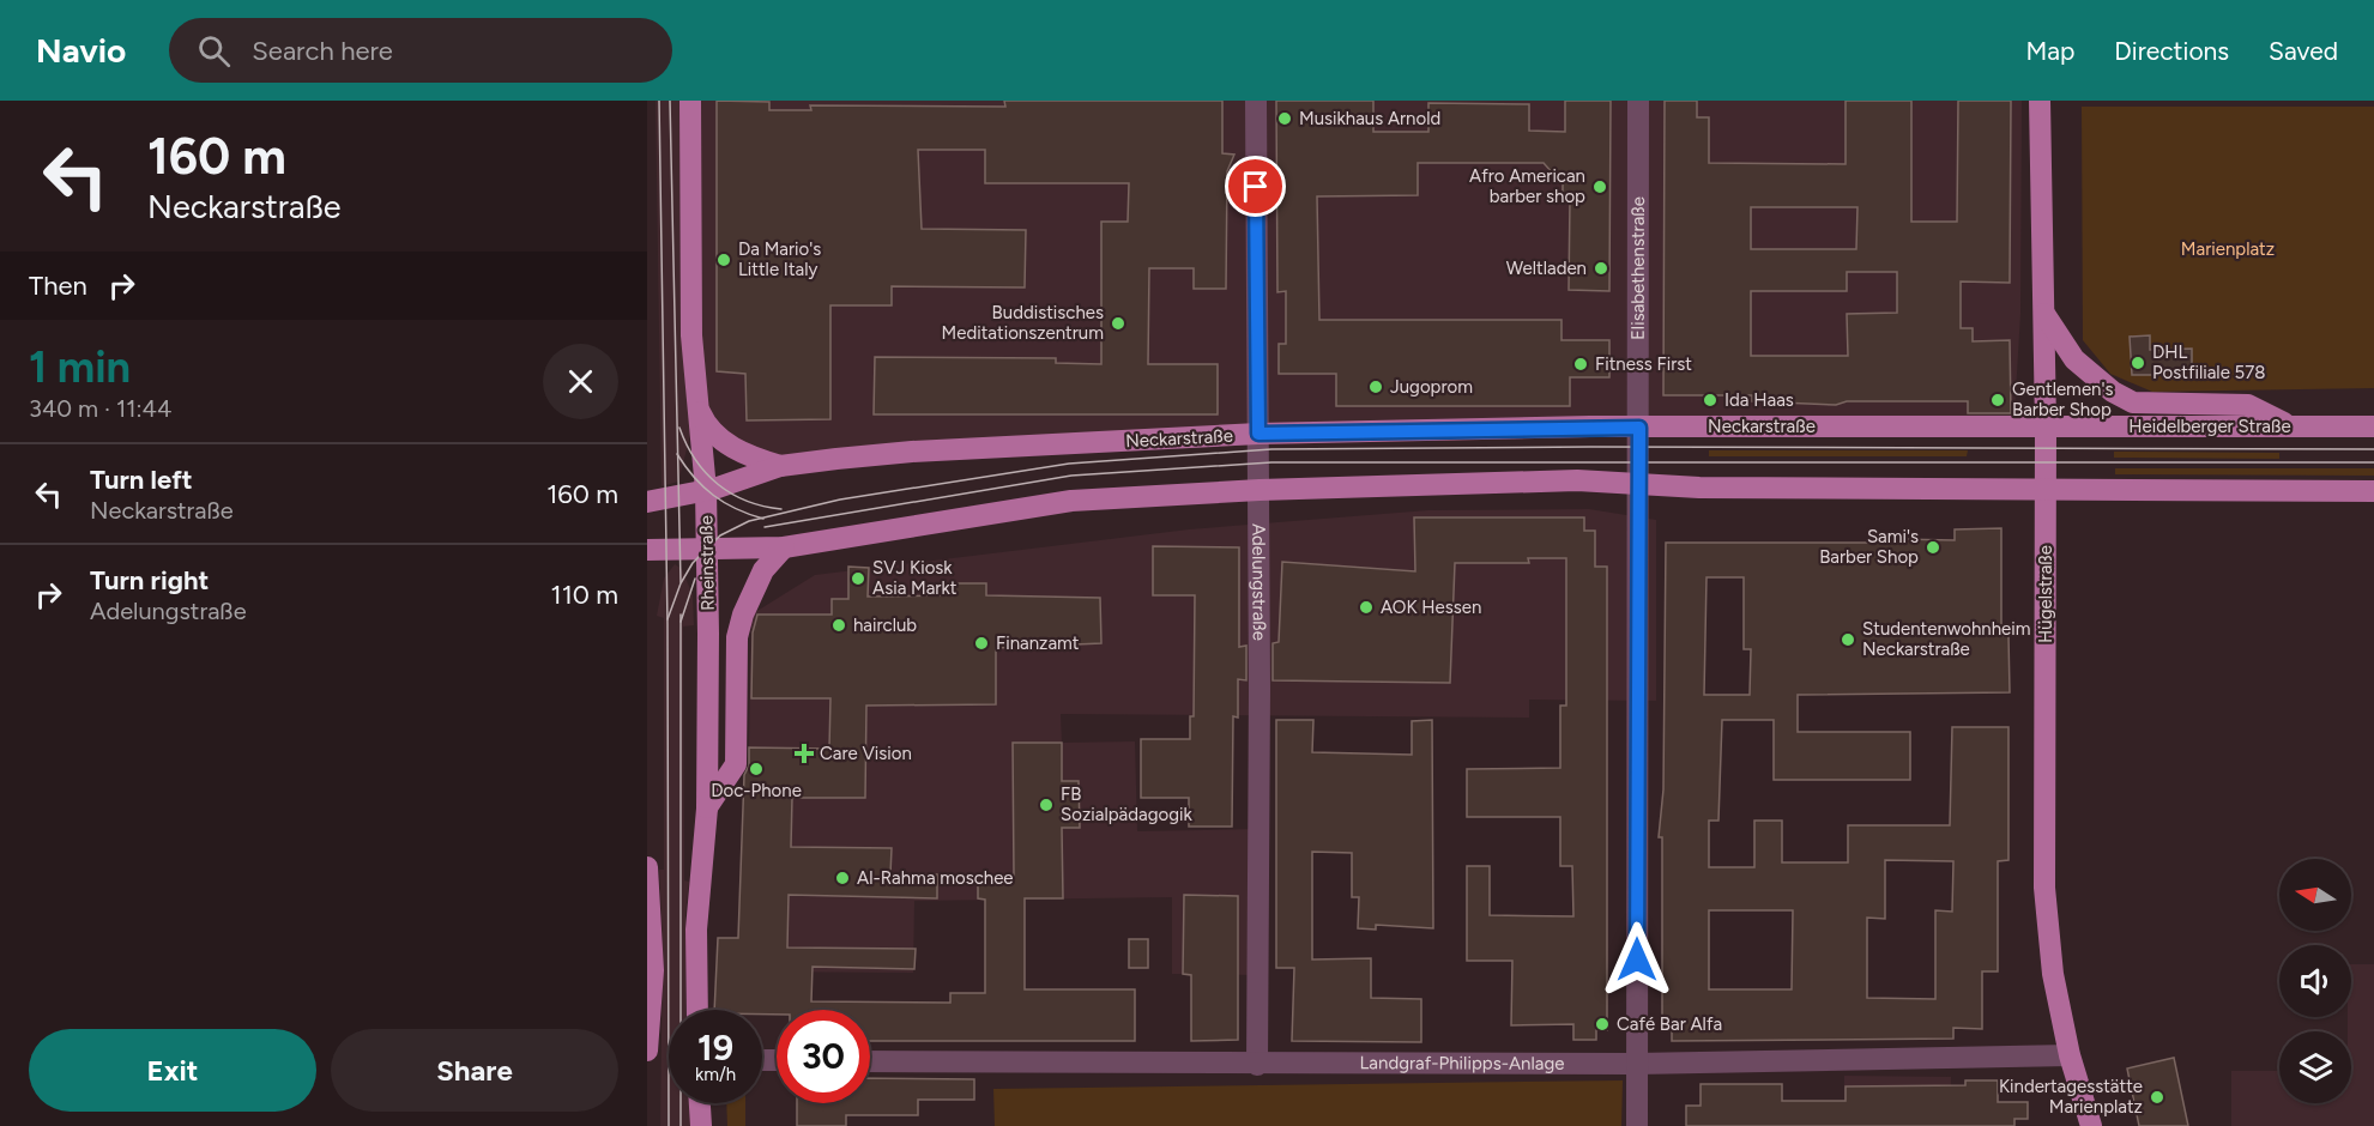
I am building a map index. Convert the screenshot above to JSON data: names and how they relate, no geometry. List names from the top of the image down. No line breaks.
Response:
{"streets":{"main road":["Neckarstraße","Heidelberger Straße","Rheinstraße","Hügelstraße"],"street":["Elisabethenstraße","Adelungstraße","Landgraf-Philipps-Anlage"]},"crossings":[["Elisabethenstraße","Neckarstraße"],["Elisabethenstraße","Landgraf-Philipps-Anlage"],["Neckarstraße","Heidelberger Straße"],["Neckarstraße","Rheinstraße"],["Neckarstraße","Adelungstraße"],["Neckarstraße","Hügelstraße"],["Heidelberger Straße","Hügelstraße"],["Adelungstraße","Landgraf-Philipps-Anlage"],["Hügelstraße","Landgraf-Philipps-Anlage"]],"parks":["Marienplatz"],"places":{"other":["Musikhaus Arnold","Afro American barber shop","Da Mario's Little Italy","Weltladen","Buddistisches Meditationszentrum","DHL Postfiliale 578","Fitness First","Jugoprom","Ida Haas","Gentlemen's Barber Shop","Sami's Barber Shop","SVJ Kiosk Asia Markt","AOK Hessen","hairclub","Studentenwohnheim Neckarstraße","Finanzamt","Doc-Phone","FB Sozialpädagogik","Al-Rahma moschee","Café Bar Alfa","Kindertagesstätte Marienplatz"],"health":["Care Vision"]},"north":"left","page":{"header":"Navio","search":"Search here","nav":["Map","Directions","Saved"],"turn":["160 m","Neckarstraße"],"then":"Then","heading":["1 min","340 m · 11:44"],"list":[{"name":"Turn left","note":"Neckarstraße","value":"160 m"},{"name":"Turn right","note":"Adelungstraße","value":"110 m"}],"speed":"19 km/h","limit":"30","buttons":["Exit","Share"]}}
